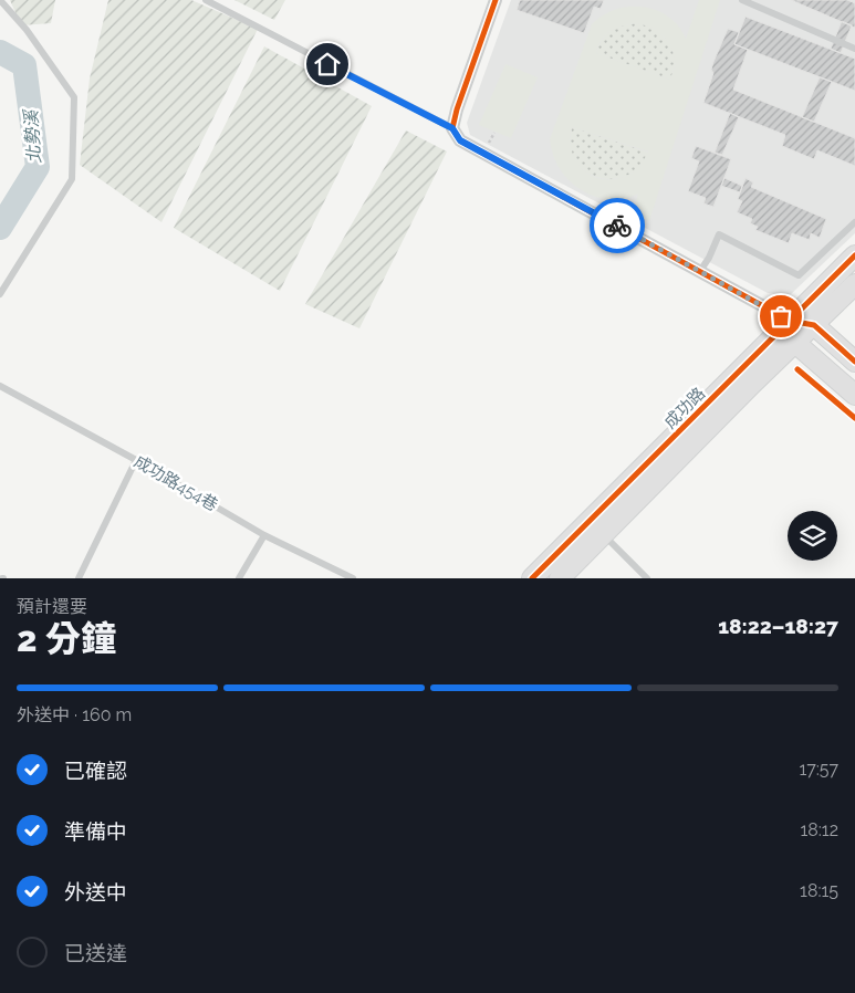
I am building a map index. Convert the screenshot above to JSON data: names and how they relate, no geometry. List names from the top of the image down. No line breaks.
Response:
{"streets":{"street":["成功路"],"lane":["成功路454巷"]},"water":["北勢溪"],"page":{"heading":["2 分鐘","預計還要","18:22–18:27"],"bar":"外送中 · 160 m","list":[["已確認","17:57"],["準備中","18:12"],["外送中","18:15"],"已送達"]}}
